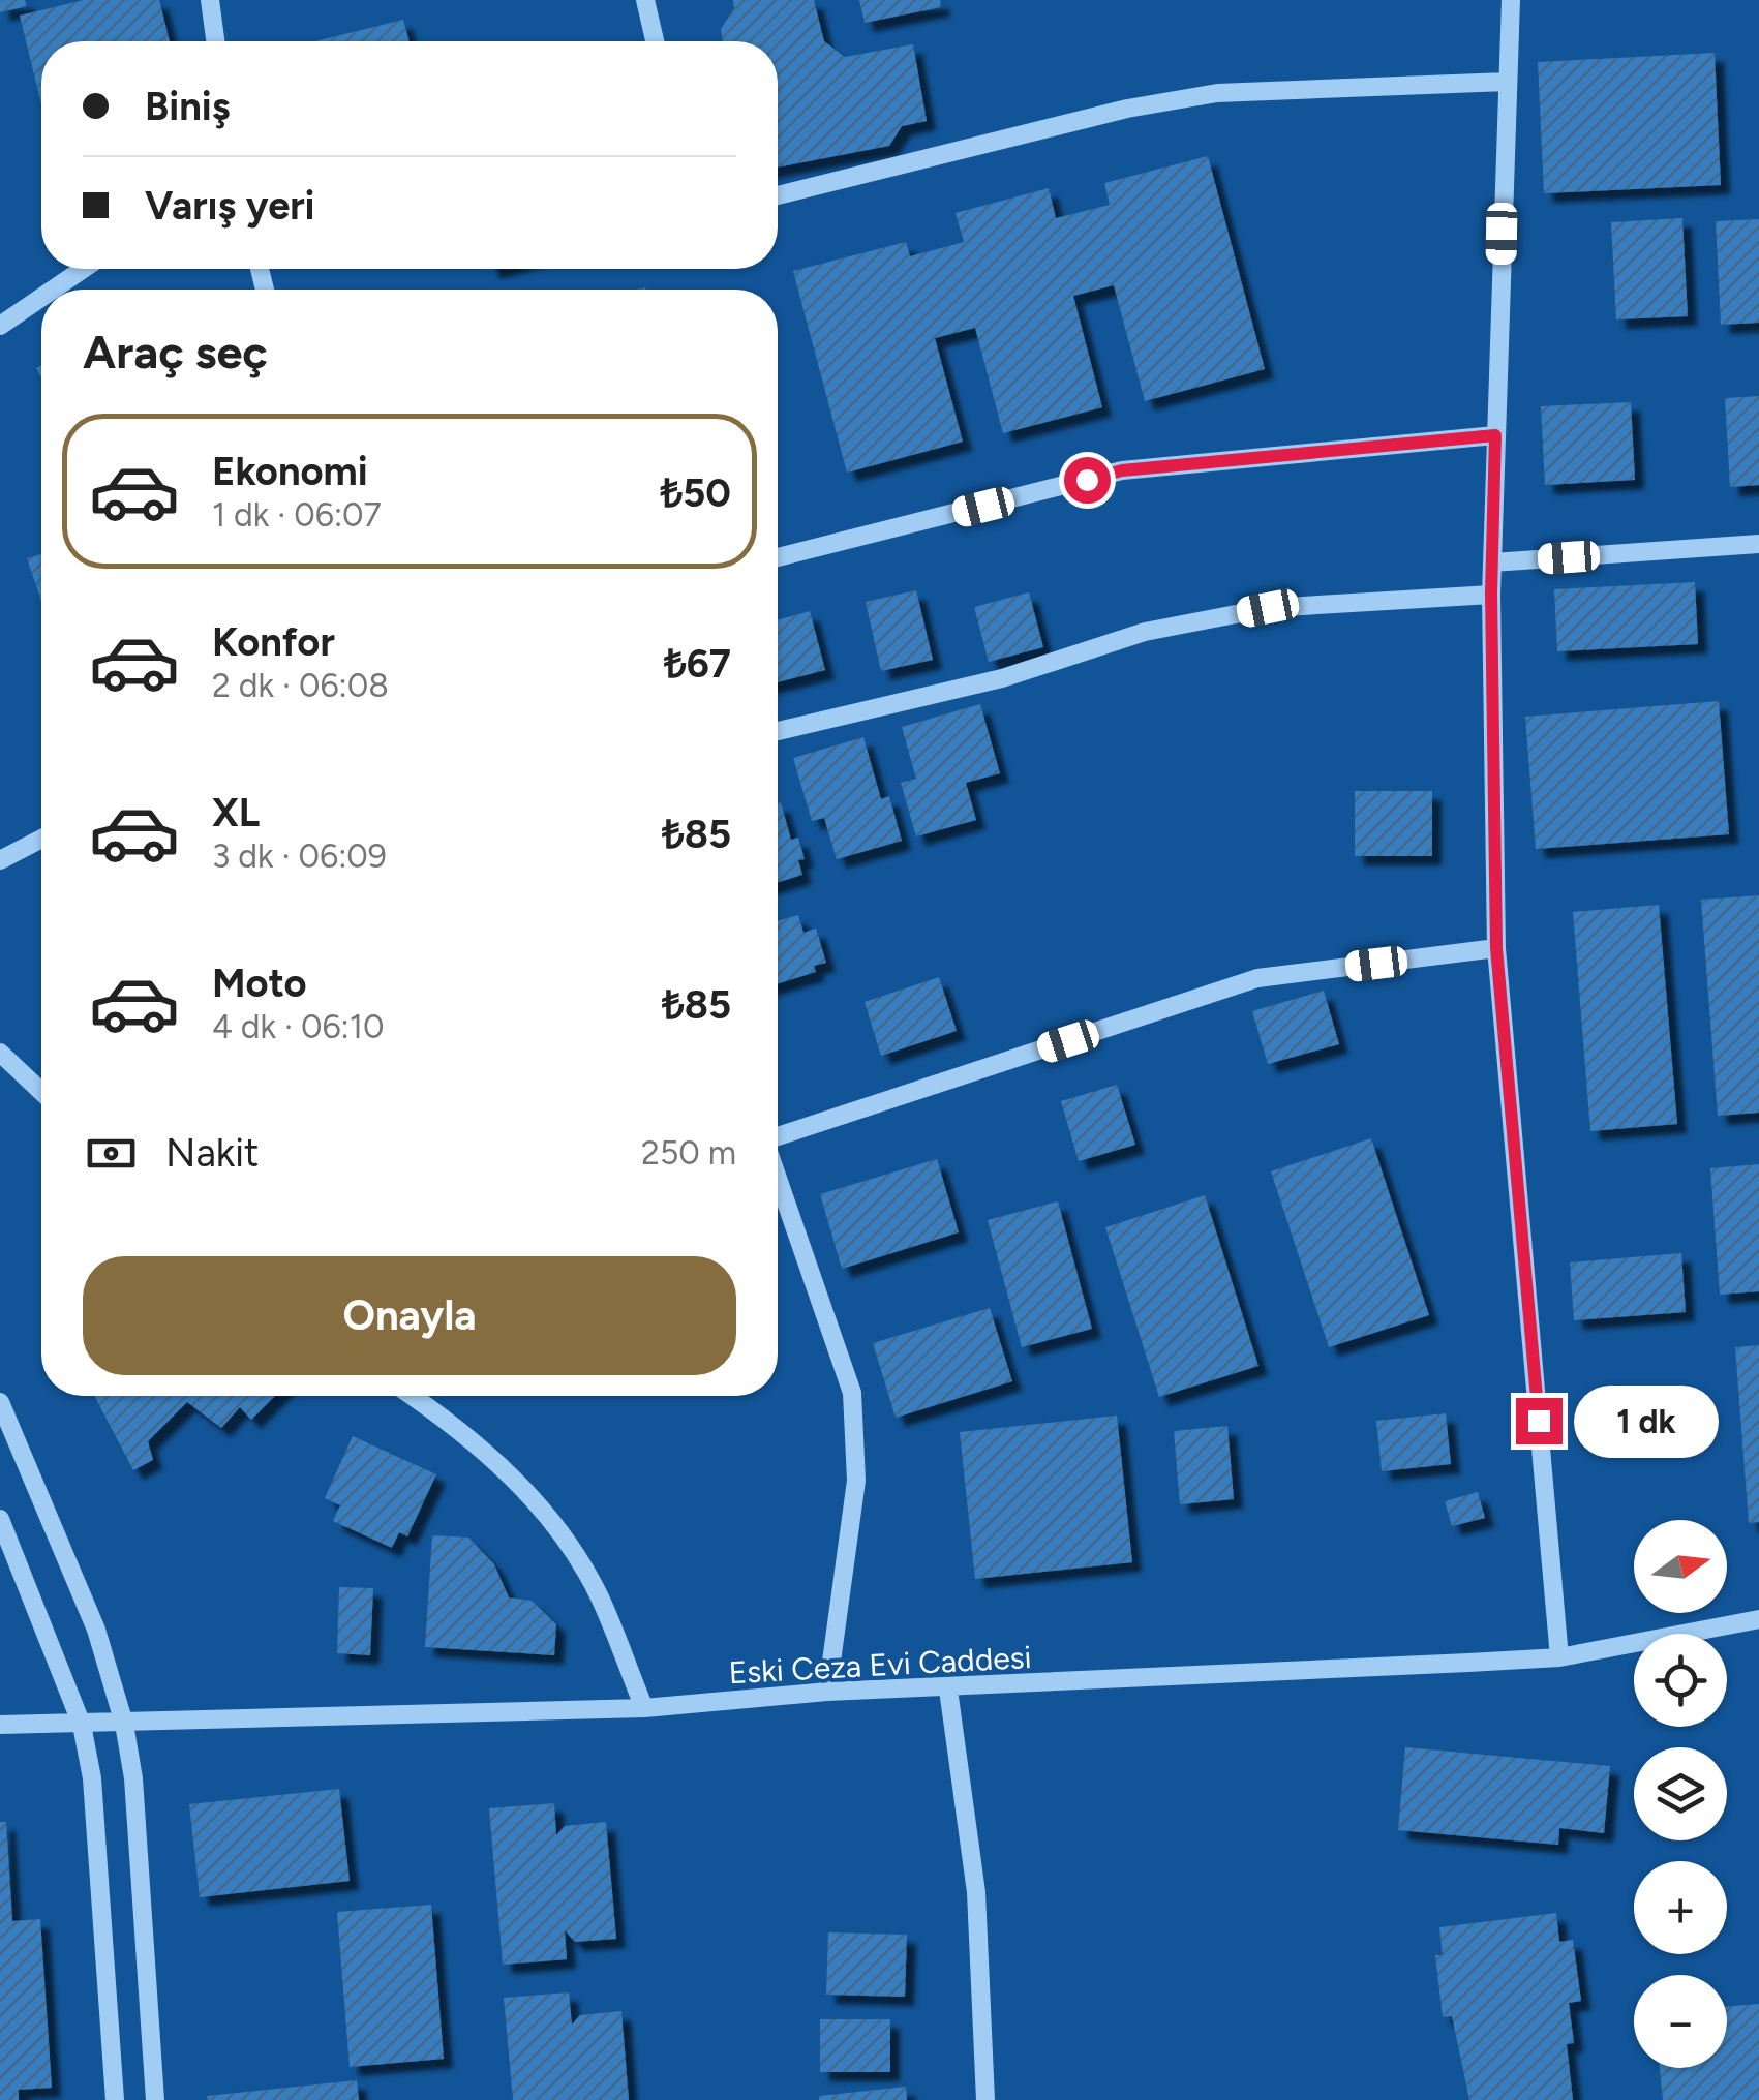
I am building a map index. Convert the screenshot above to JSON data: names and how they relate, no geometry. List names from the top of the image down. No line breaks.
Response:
{"streets":{"street":["Eski Ceza Evi Caddesi"]},"north":"right","page":{"banner":["Biniş","Varış yeri"],"heading":"Araç seç","list":[{"name":"Ekonomi","note":"1 dk · 06:07","value":"₺50"},{"name":"Konfor","note":"2 dk · 06:08","value":"₺67"},{"name":"XL","note":"3 dk · 06:09","value":"₺85"},{"name":"Moto","note":"4 dk · 06:10","value":"₺85"}],"pay":["Nakit","250 m"],"buttons":"Onayla","bubble":"1 dk","map_buttons":["+","−"]}}
